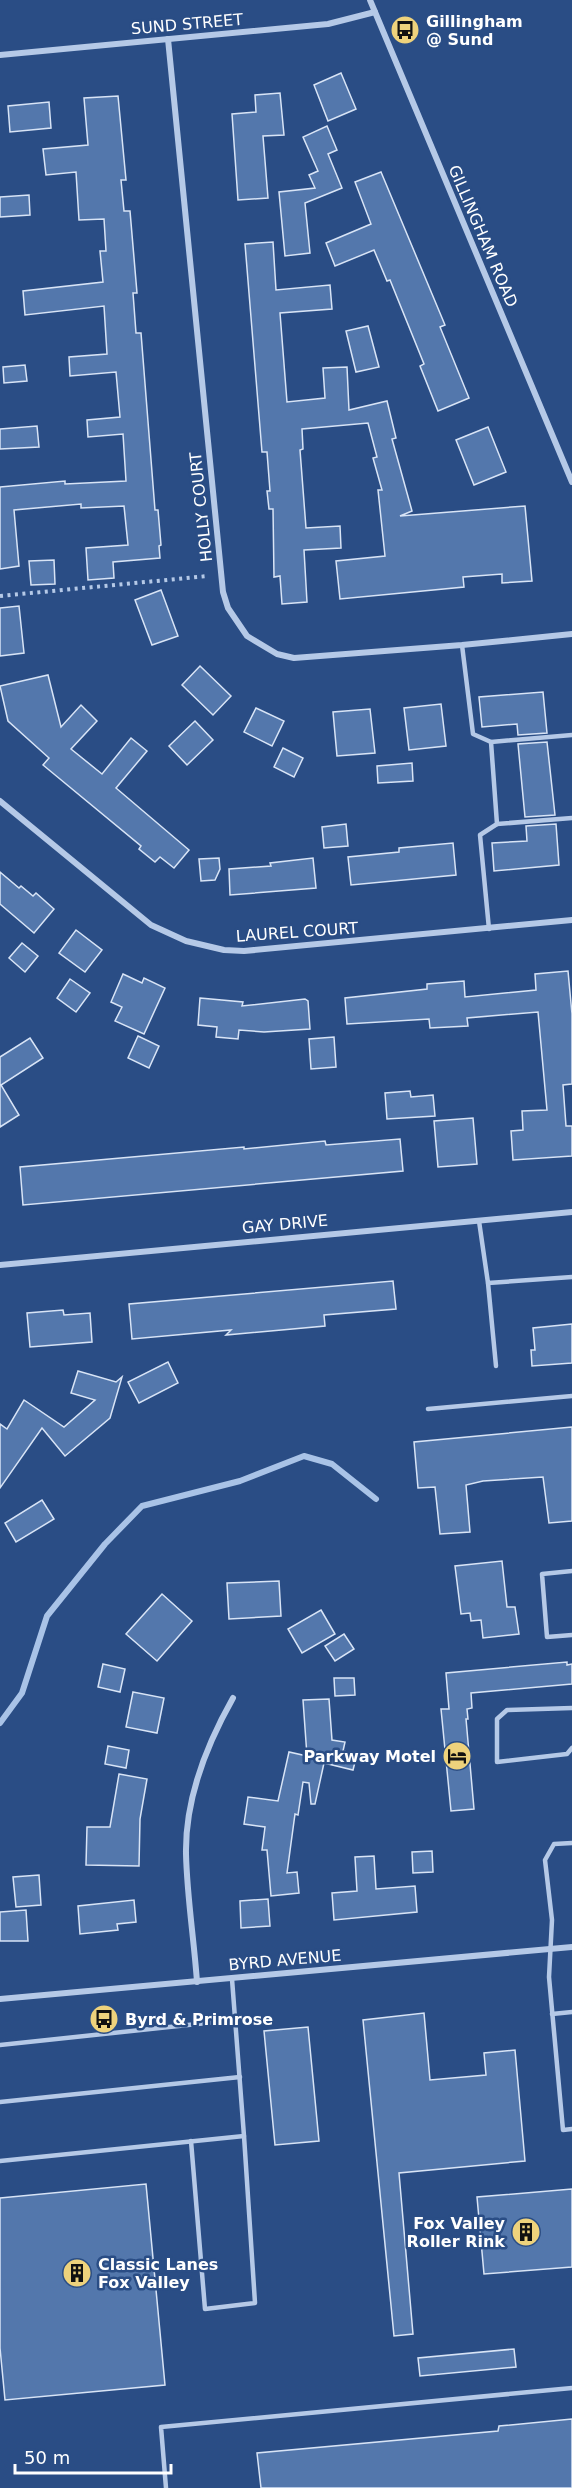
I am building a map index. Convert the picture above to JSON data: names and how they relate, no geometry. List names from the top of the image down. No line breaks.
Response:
{"streets":{"street":["SUND STREET","GILLINGHAM ROAD","HOLLY COURT","LAUREL COURT","GAY DRIVE","BYRD AVENUE"]},"crossings":[["SUND STREET","GILLINGHAM ROAD"],["SUND STREET","HOLLY COURT"]],"places":{"bus stop":["Gillingham @ Sund","Byrd & Primrose"],"hotel":["Parkway Motel"],"building":["Fox Valley Roller Rink","Classic Lanes Fox Valley"]},"scale_bar":"50 m"}
